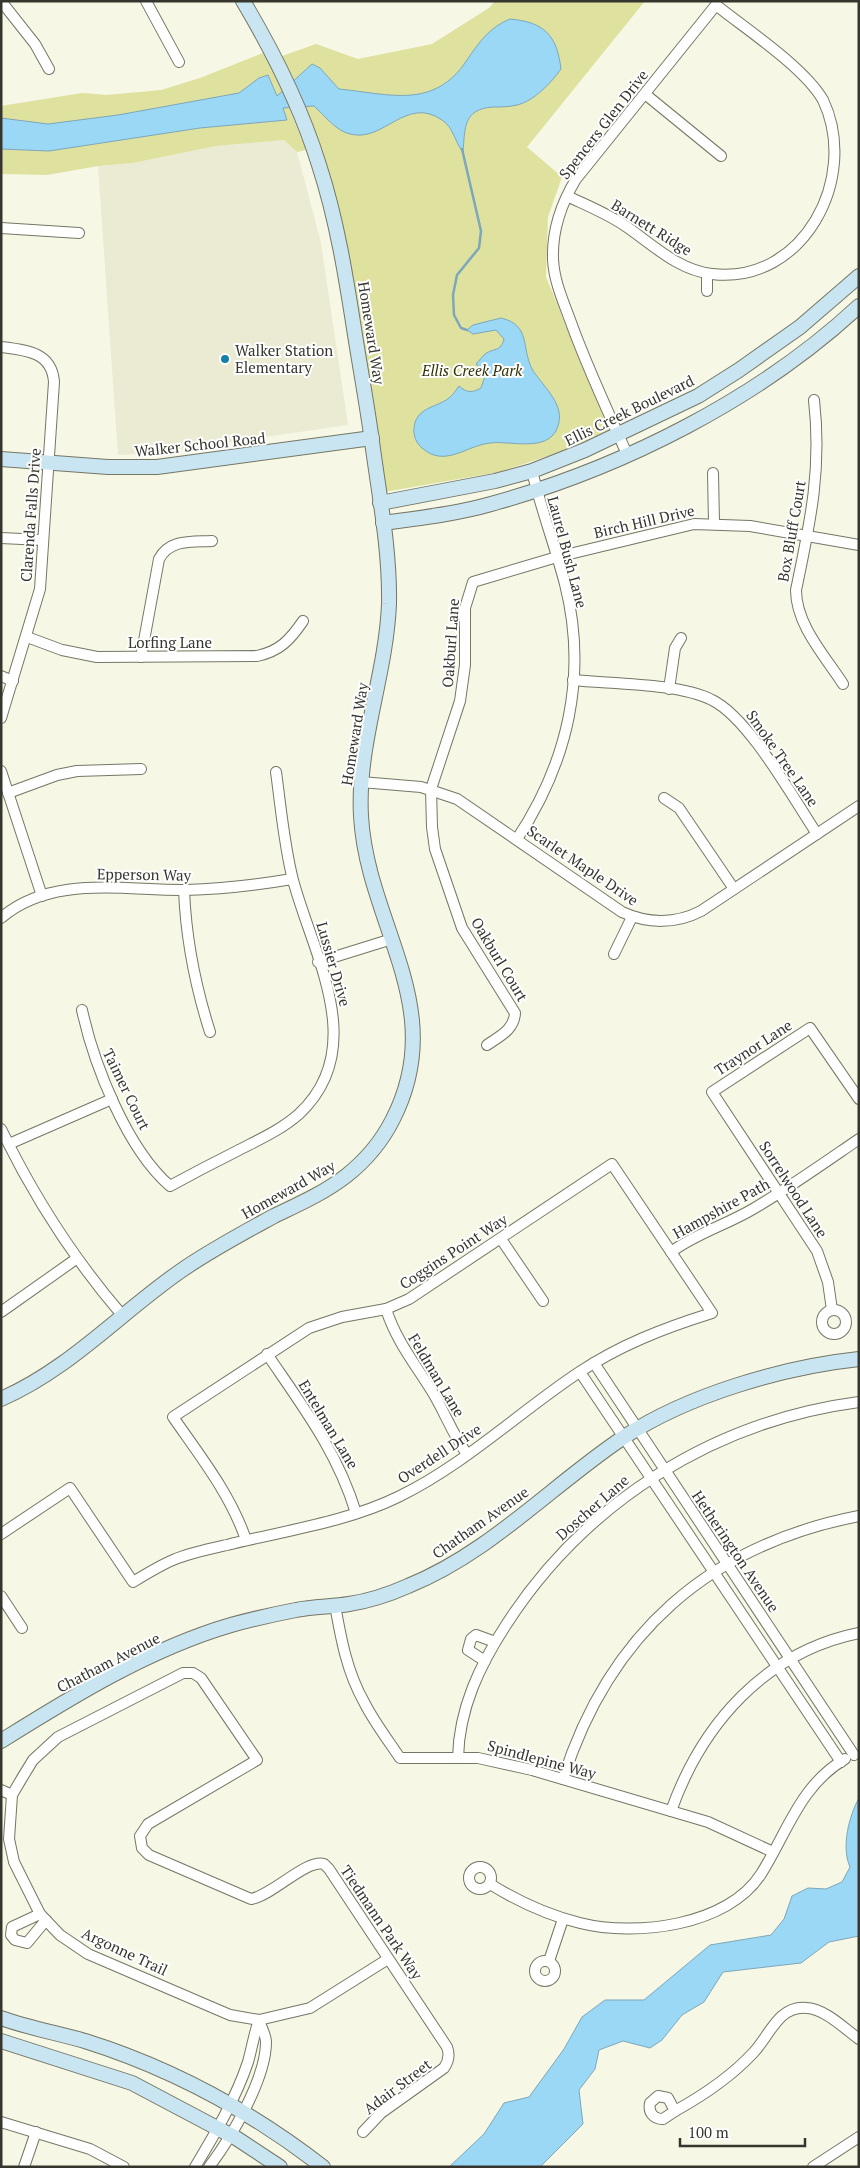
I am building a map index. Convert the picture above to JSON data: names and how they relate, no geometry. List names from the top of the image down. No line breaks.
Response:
{"streets":{"street":["Spencers Glen Drive","Barnett Ridge","Homeward Way","Ellis Creek Boulevard","Walker School Road","Clarenda Falls Drive","Birch Hill Drive","Box Bluff Court","Laurel Bush Lane","Lorfing Lane","Oakburl Lane","Smoke Tree Lane","Scarlet Maple Drive","Epperson Way","Oakburl Court","Lussier Drive","Traynor Lane","Taimer Court","Sorrelwood Lane","Hampshire Path","Coggins Point Way","Feldman Lane","Entelman Lane","Overdell Drive","Doscher Lane","Chatham Avenue","Hetherington Avenue","Spindlepine Way","Tiedmann Park Way","Argonne Trail","Adair Street"]},"crossings":[["Spencers Glen Drive","Barnett Ridge"],["Spencers Glen Drive","Ellis Creek Boulevard"],["Homeward Way","Ellis Creek Boulevard"],["Homeward Way","Walker School Road"],["Homeward Way","Scarlet Maple Drive"],["Ellis Creek Boulevard","Laurel Bush Lane"],["Walker School Road","Clarenda Falls Drive"],["Clarenda Falls Drive","Lorfing Lane"],["Birch Hill Drive","Box Bluff Court"],["Birch Hill Drive","Laurel Bush Lane"],["Birch Hill Drive","Oakburl Lane"],["Laurel Bush Lane","Smoke Tree Lane"],["Laurel Bush Lane","Scarlet Maple Drive"],["Oakburl Lane","Scarlet Maple Drive"],["Oakburl Lane","Oakburl Court"],["Smoke Tree Lane","Scarlet Maple Drive"],["Scarlet Maple Drive","Oakburl Court"],["Epperson Way","Lussier Drive"],["Lussier Drive","Taimer Court"],["Traynor Lane","Sorrelwood Lane"],["Sorrelwood Lane","Hampshire Path"],["Hampshire Path","Coggins Point Way"],["Hampshire Path","Overdell Drive"],["Coggins Point Way","Feldman Lane"],["Coggins Point Way","Entelman Lane"],["Coggins Point Way","Overdell Drive"],["Feldman Lane","Overdell Drive"],["Entelman Lane","Overdell Drive"],["Overdell Drive","Hetherington Avenue"],["Doscher Lane","Hetherington Avenue"],["Doscher Lane","Spindlepine Way"],["Chatham Avenue","Hetherington Avenue"],["Chatham Avenue","Spindlepine Way"],["Tiedmann Park Way","Argonne Trail"],["Tiedmann Park Way","Adair Street"]],"parks":["Ellis Creek Park"],"places":["Walker Station Elementary"],"scale_bar":"100 m"}
